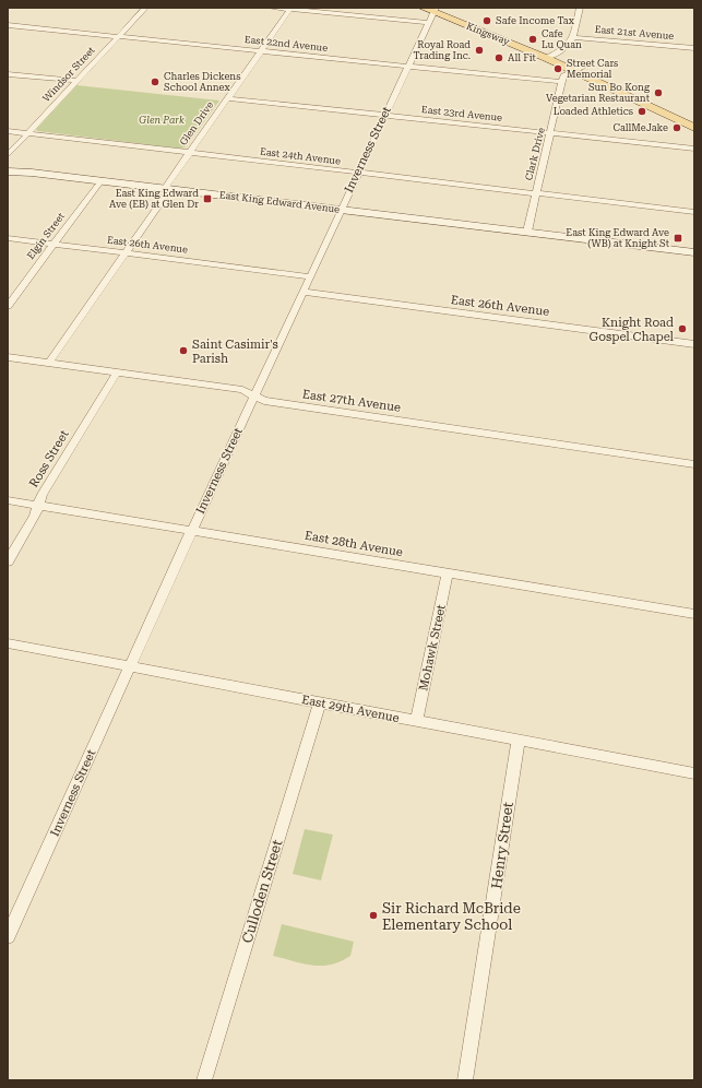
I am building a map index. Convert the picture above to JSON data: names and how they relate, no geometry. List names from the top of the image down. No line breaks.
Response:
{"streets":{"main road":["Kingsway","East King Edward Avenue"],"street":["East 21st Avenue","East 22nd Avenue","Windsor Street","East 23rd Avenue","Glen Drive","Inverness Street","Clark Drive","East 24th Avenue","Elgin Street","East 26th Avenue","East 27th Avenue","Ross Street","East 28th Avenue","Mohawk Street","East 29th Avenue","Henry Street","Culloden Street"]},"crossings":[["Kingsway","Inverness Street"],["East 22nd Avenue","Windsor Street"],["East 22nd Avenue","Glen Drive"],["East 22nd Avenue","Inverness Street"],["East 22nd Avenue","Clark Drive"],["Windsor Street","East 24th Avenue"],["East 23rd Avenue","Glen Drive"],["East 23rd Avenue","Inverness Street"],["East 23rd Avenue","Clark Drive"],["Glen Drive","East 24th Avenue"],["Glen Drive","East King Edward Avenue"],["Glen Drive","East 26th Avenue"],["Glen Drive","East 27th Avenue"],["Inverness Street","East 24th Avenue"],["Inverness Street","East King Edward Avenue"],["Inverness Street","East 26th Avenue"],["Inverness Street","East 27th Avenue"],["Inverness Street","East 28th Avenue"],["Inverness Street","East 29th Avenue"],["Clark Drive","East 24th Avenue"],["Clark Drive","East King Edward Avenue"],["East King Edward Avenue","Elgin Street"],["Elgin Street","East 26th Avenue"],["East 27th Avenue","Ross Street"],["Ross Street","East 28th Avenue"],["East 28th Avenue","Mohawk Street"],["Mohawk Street","East 29th Avenue"],["East 29th Avenue","Henry Street"],["East 29th Avenue","Culloden Street"]],"parks":["Glen Park"],"places":{"other":["Safe Income Tax","Cafe Lu Quan","Royal Road Trading Inc.","All Fit","Street Cars Memorial","Charles Dickens School Annex","Sun Bo Kong Vegetarian Restaurant","Loaded Athletics","CallMeJake","Knight Road Gospel Chapel","Saint Casimir's Parish","Sir Richard McBride Elementary School"],"transit":["East King Edward Ave (EB) at Glen Dr","East King Edward Ave (WB) at Knight St"]}}
